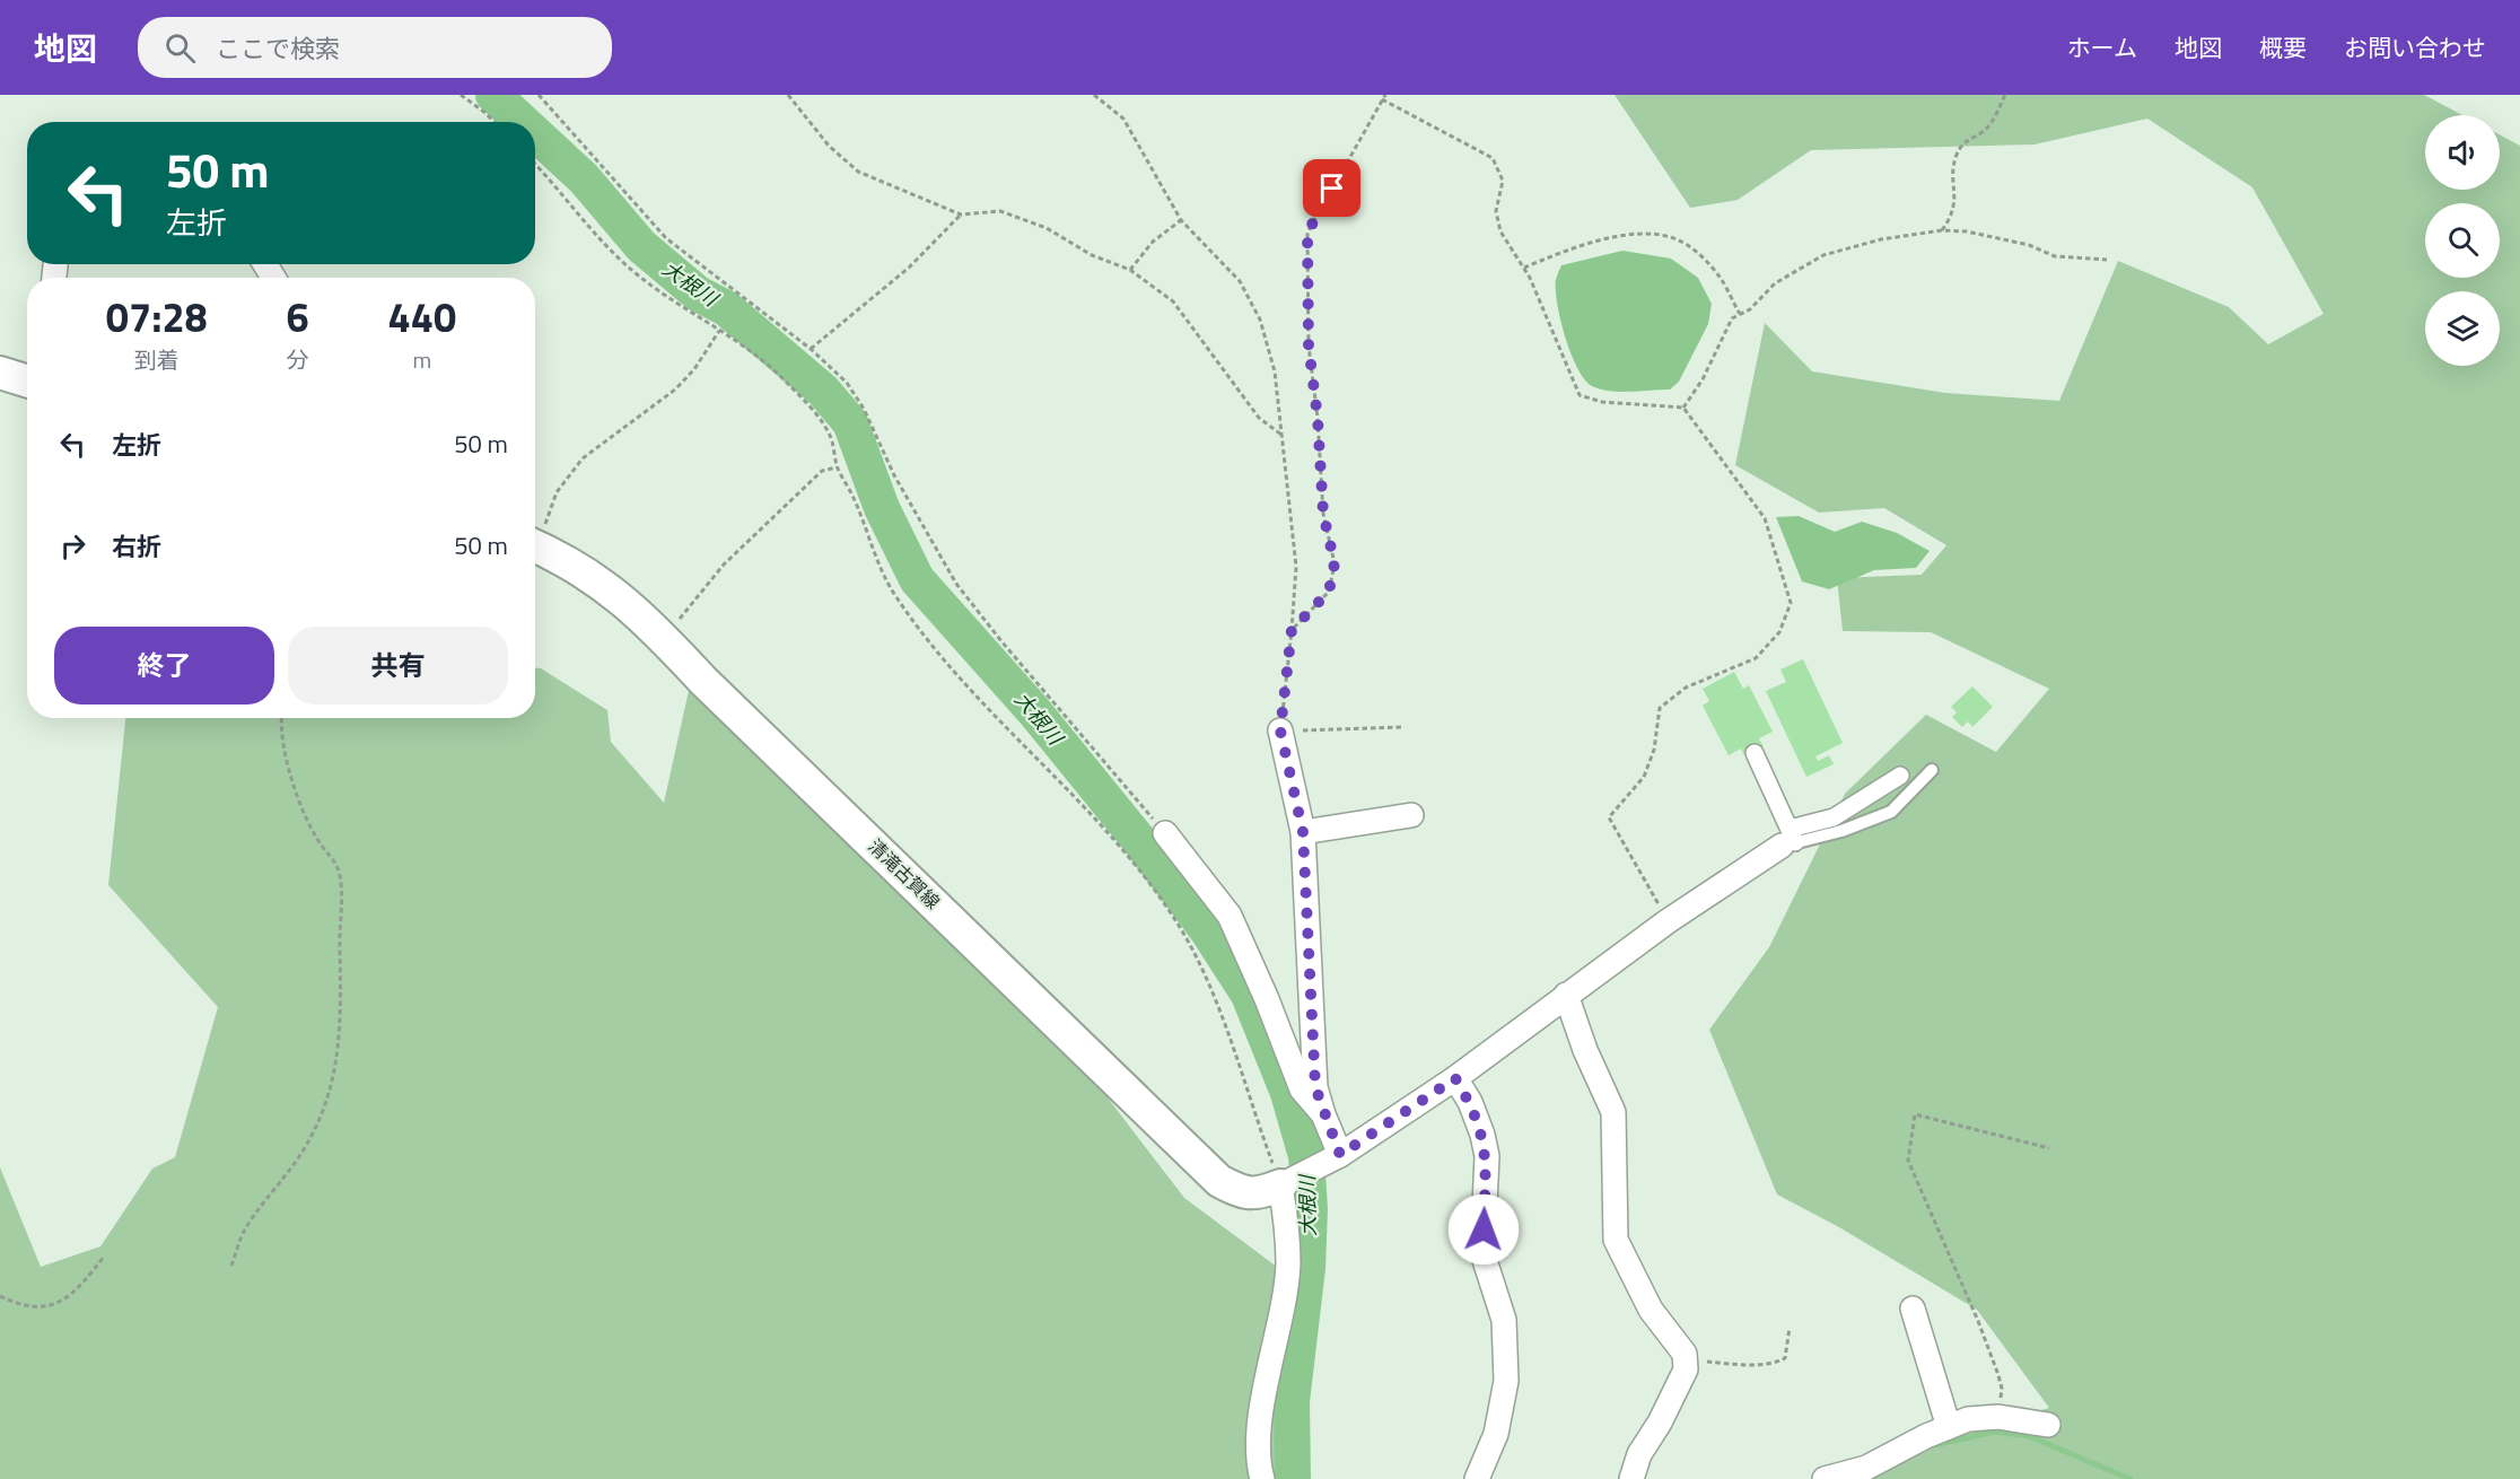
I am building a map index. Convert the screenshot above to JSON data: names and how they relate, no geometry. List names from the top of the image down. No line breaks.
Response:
{"streets":{"main road":["清滝古賀線"]},"water":["大根川"],"page":{"header":"地図","search":"ここで検索","nav":["ホーム","地図","概要","お問い合わせ"],"turn":["50 m","左折"],"eta":["07:28","到着","6","分","440","m"],"list":[{"name":"左折","value":"50 m"},{"name":"右折","value":"50 m"}],"buttons":["終了","共有"]}}
